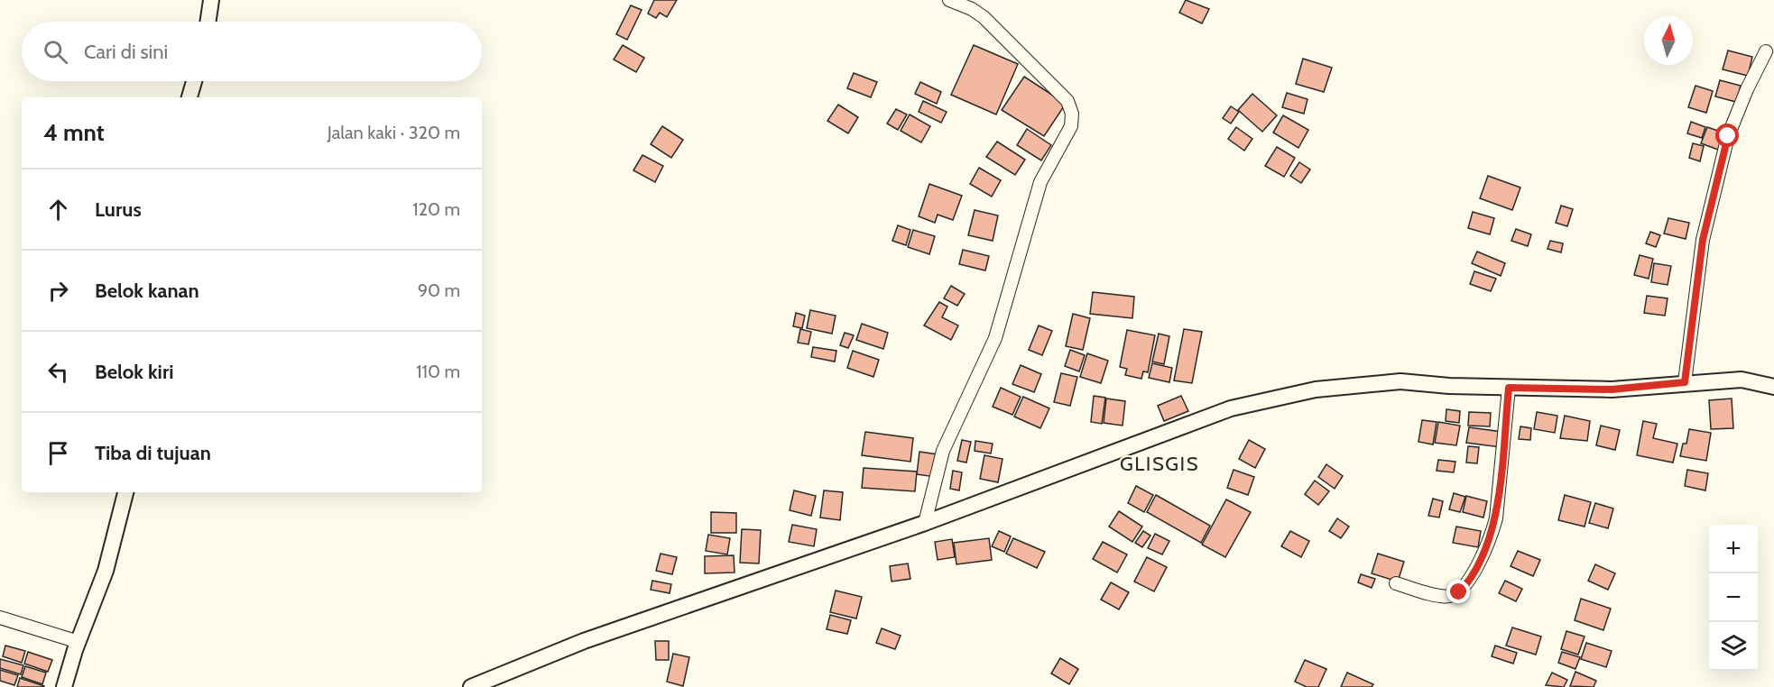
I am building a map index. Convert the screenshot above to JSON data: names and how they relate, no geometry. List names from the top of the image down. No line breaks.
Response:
{"districts":["GLISGIS"],"north":"top","page":{"search":"Cari di sini","heading":["4 mnt","Jalan kaki · 320 m"],"list":[["Lurus","120 m"],["Belok kanan","90 m"],["Belok kiri","110 m"],"Tiba di tujuan"],"map_buttons":["+","−"]}}
